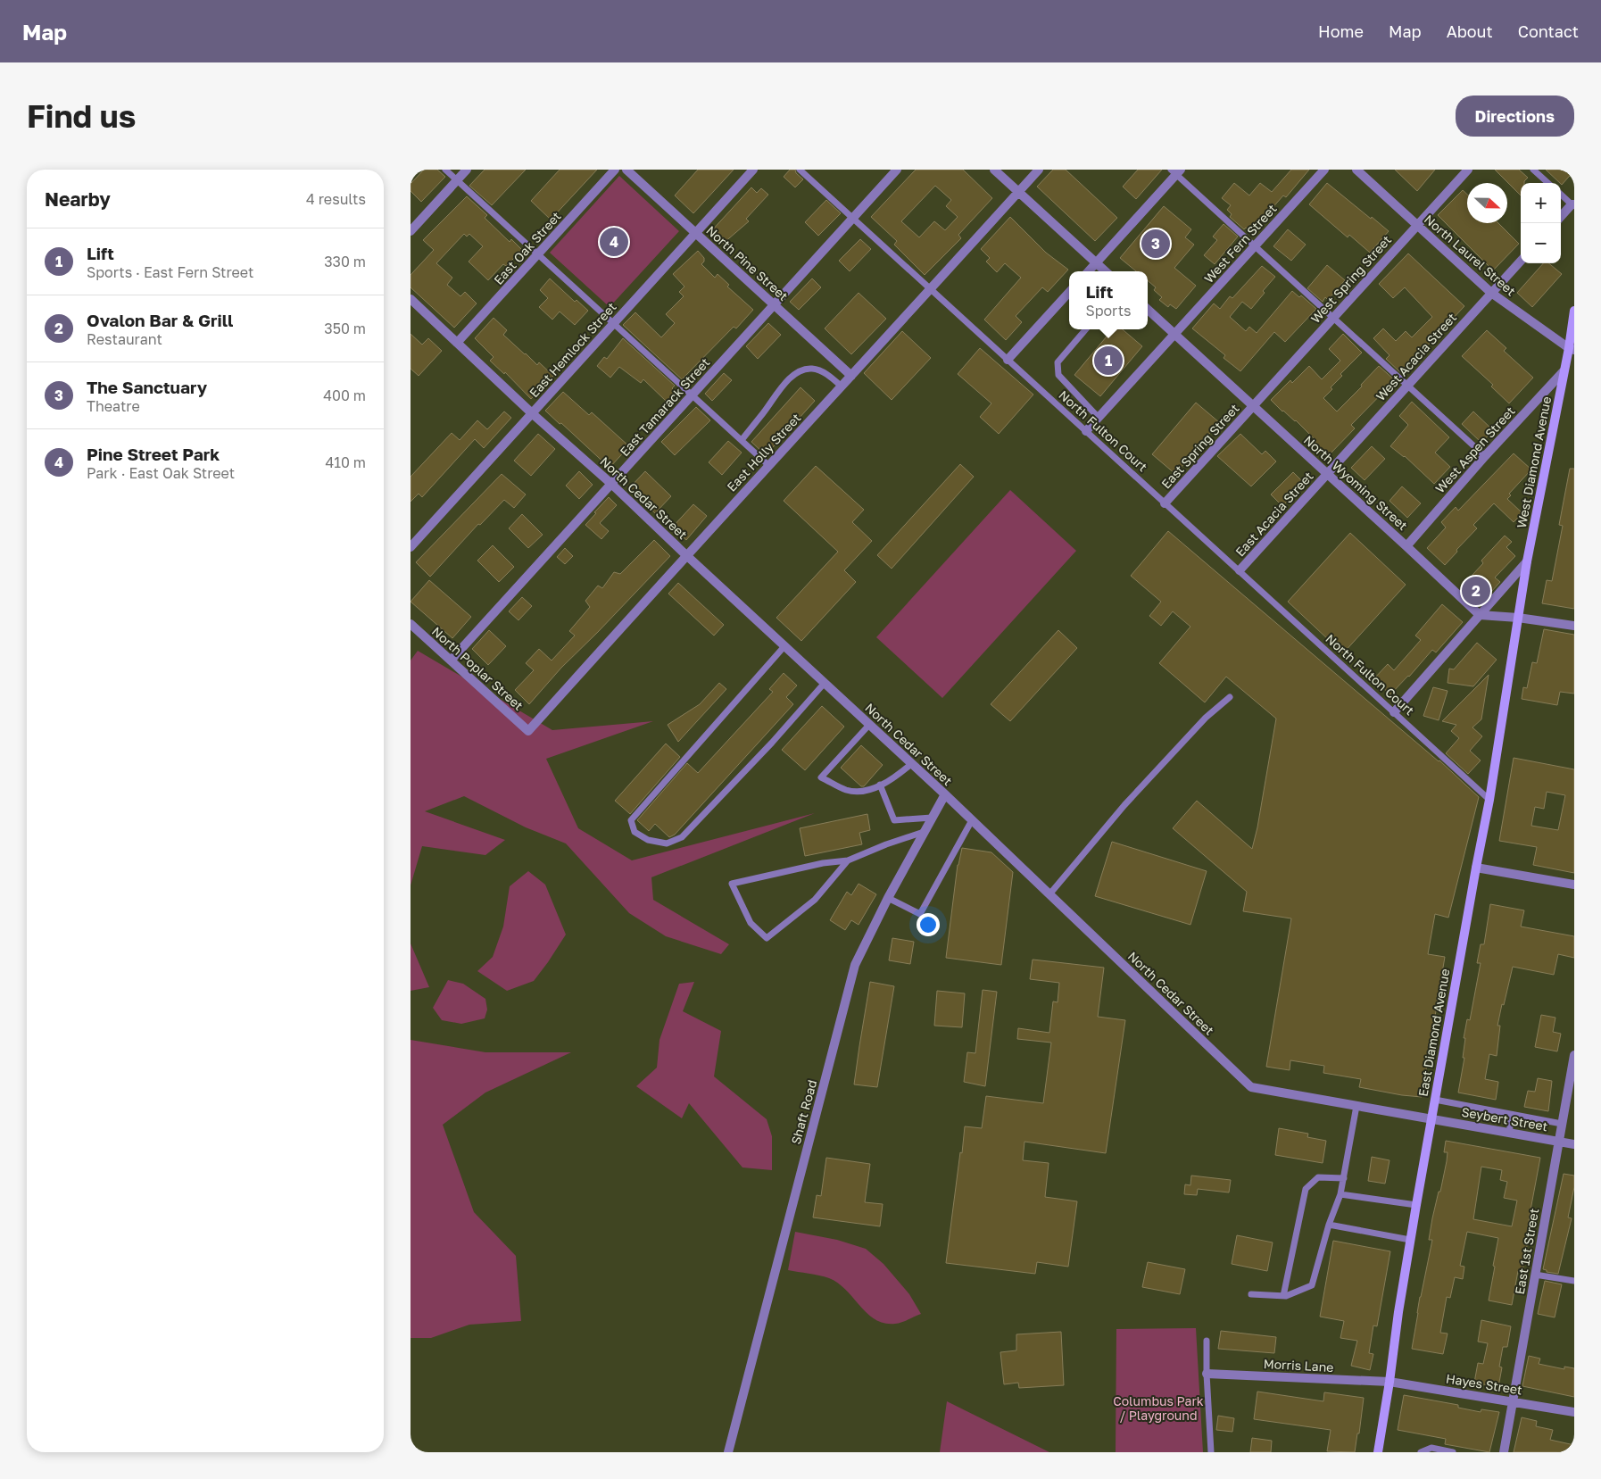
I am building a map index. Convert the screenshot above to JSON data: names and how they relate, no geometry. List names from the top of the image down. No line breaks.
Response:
{"streets":{"street":["West Fern Street","East Oak Street","North Laurel Street","North Pine Street","West Spring Street","East Hemlock Street","West Acacia Street","East Tamarack Street","East Spring Street","West Aspen Street","East Holly Street","West Diamond Avenue","North Wyoming Street","North Cedar Street","East Acacia Street","North Poplar Street","East Diamond Avenue","Shaft Road","Seybert Street","East 1st Street","Morris Lane","Hayes Street"],"lane":["North Fulton Court"]},"crossings":[["West Fern Street","North Fulton Court"],["West Fern Street","North Wyoming Street"],["East Oak Street","North Cedar Street"],["North Laurel Street","West Spring Street"],["North Laurel Street","West Acacia Street"],["North Laurel Street","West Diamond Avenue"],["North Pine Street","East Hemlock Street"],["North Pine Street","East Tamarack Street"],["North Pine Street","East Holly Street"],["West Spring Street","East Spring Street"],["West Spring Street","North Wyoming Street"],["East Hemlock Street","North Cedar Street"],["West Acacia Street","North Wyoming Street"],["West Acacia Street","East Acacia Street"],["East Tamarack Street","North Fulton Court"],["East Tamarack Street","North Cedar Street"],["East Tamarack Street","North Poplar Street"],["North Fulton Court","East Spring Street"],["North Fulton Court","East Holly Street"],["North Fulton Court","East Acacia Street"],["North Fulton Court","East Diamond Avenue"],["East Spring Street","North Wyoming Street"],["West Aspen Street","West Diamond Avenue"],["West Aspen Street","North Wyoming Street"],["East Holly Street","North Cedar Street"],["East Holly Street","North Poplar Street"],["West Diamond Avenue","East Diamond Avenue"],["North Wyoming Street","East Acacia Street"],["North Cedar Street","East Diamond Avenue"],["North Cedar Street","Shaft Road"],["North Cedar Street","Seybert Street"],["East Diamond Avenue","Seybert Street"],["East Diamond Avenue","Morris Lane"],["East Diamond Avenue","Hayes Street"],["Seybert Street","East 1st Street"],["East 1st Street","Hayes Street"],["Morris Lane","Hayes Street"]],"parks":["Columbus Park / Playground"],"north":"right","page":{"header":"Map","nav":["Home","Map","About","Contact"],"buttons":"Directions","title":"Find us","heading":["Nearby","4 results"],"map_buttons":["+","−"],"pins":["4","3","1","2"],"list":[{"mark":"1","name":"Lift","note":"Sports · East Fern Street","value":"330 m"},{"mark":"2","name":"Ovalon Bar & Grill","note":"Restaurant","value":"350 m"},{"mark":"3","name":"The Sanctuary","note":"Theatre","value":"400 m"},{"mark":"4","name":"Pine Street Park","note":"Park · East Oak Street","value":"410 m"}],"popup":["Lift","Sports"]}}
